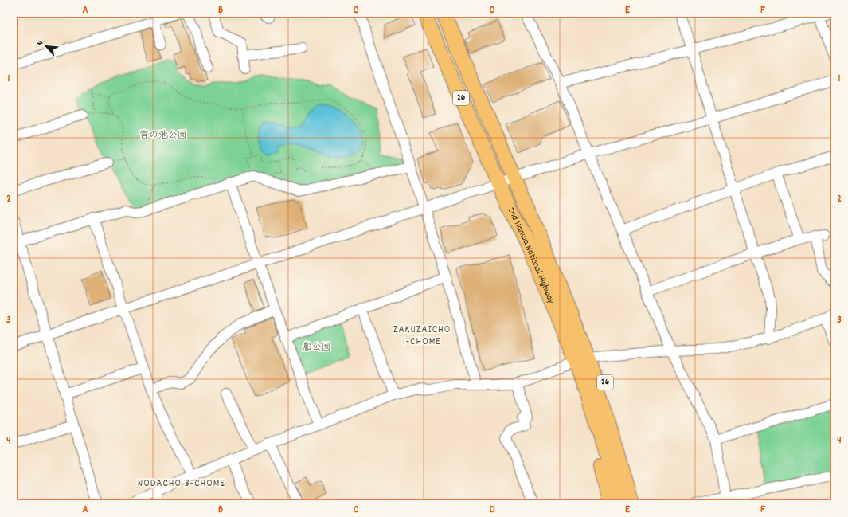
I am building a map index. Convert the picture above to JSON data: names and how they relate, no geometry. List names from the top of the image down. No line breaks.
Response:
{"streets":{"highway":["26","2nd Hanwa National Highway"]},"crossings":[["26","2nd Hanwa National Highway"]],"districts":["ZAKUZAICHO 1-CHOME","NODACHO 3-CHOME"],"parks":["宮の池公園","船公園"],"north":"top left","grid":{"columns":["A","B","C","D","E","F"],"rows":["1","2","3","4"]}}
